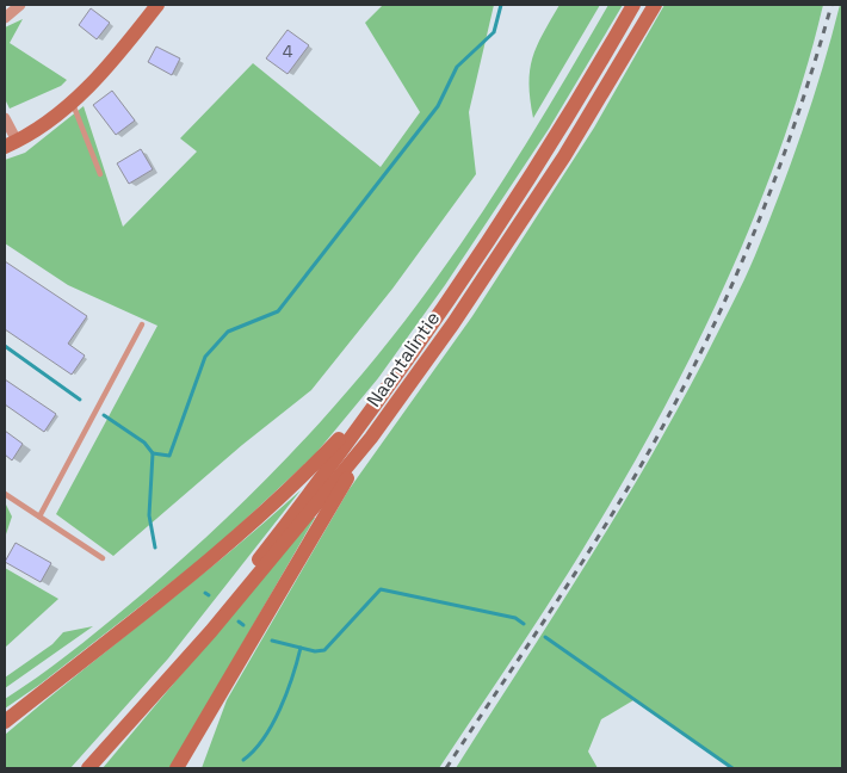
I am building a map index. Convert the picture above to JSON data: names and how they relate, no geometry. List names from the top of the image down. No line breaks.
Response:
{"streets":{"main road":["Naantalintie"]},"house_numbers":["4"]}
